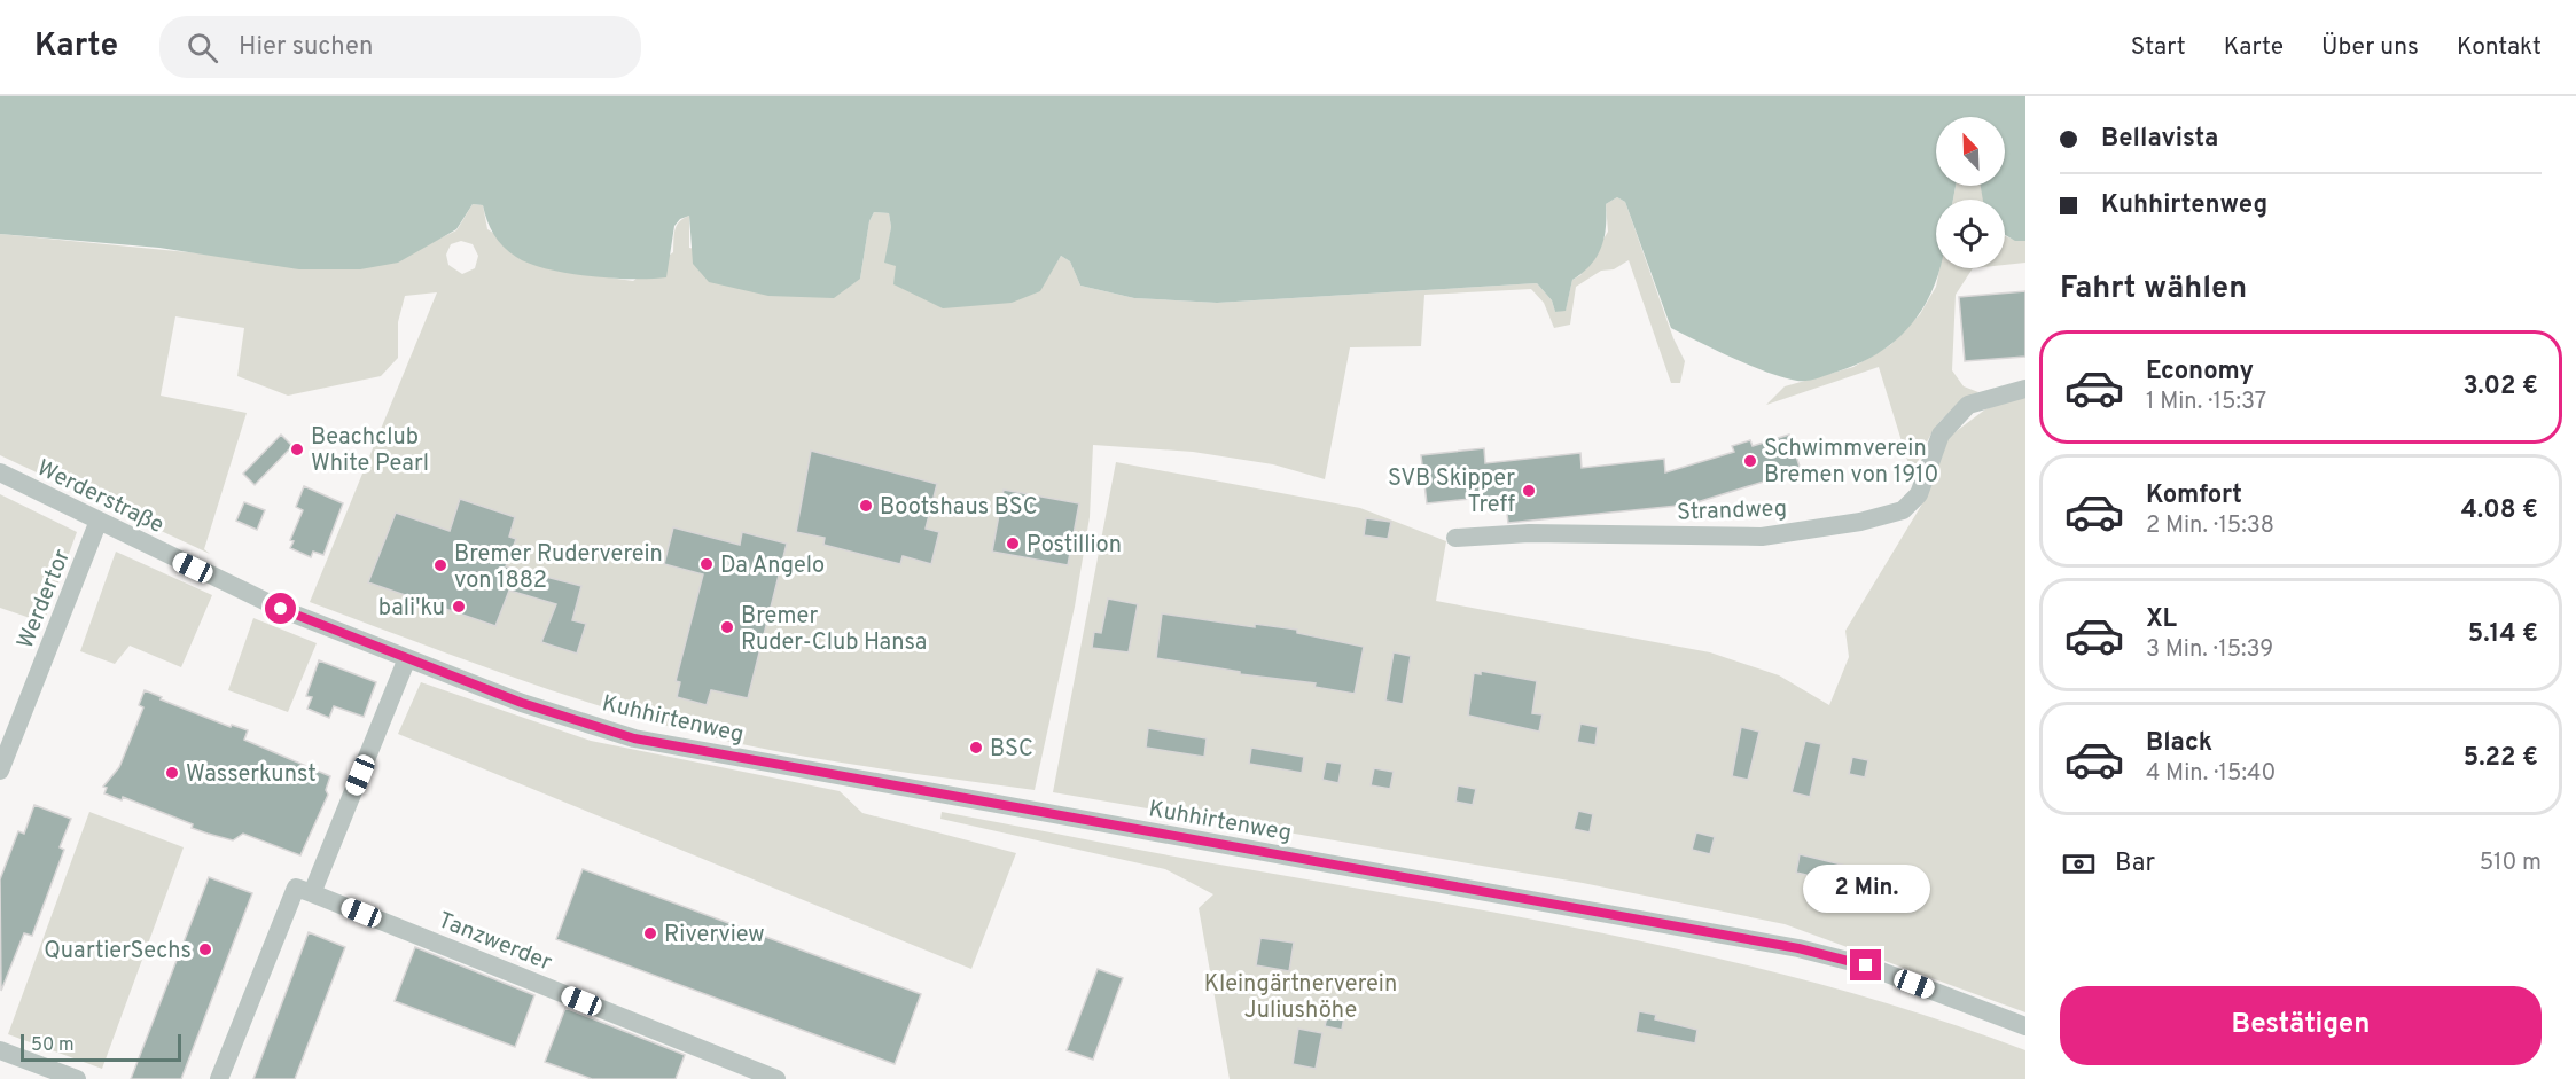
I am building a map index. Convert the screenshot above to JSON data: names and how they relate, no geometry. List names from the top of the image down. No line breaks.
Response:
{"streets":{"street":["Werderstraße","Strandweg","Werdertor","Kuhhirtenweg","Tanzwerder"]},"crossings":[["Werderstraße","Werdertor"],["Werderstraße","Kuhhirtenweg"]],"parks":["Kleingärtnerverein Juliushöhe"],"places":["Beachclub White Pearl","Schwimmverein Bremen von 1910","SVB Skipper Treff","Bootshaus BSC","Postillion","Da Angelo","Bremer Ruderverein von 1882","bali'ku","Bremer Ruder-Club Hansa","BSC","Wasserkunst","Riverview","QuartierSechs"],"scale_bar":"50 m","north":"top left","page":{"header":"Karte","search":"Hier suchen","nav":["Start","Karte","Über uns","Kontakt"],"banner":["Bellavista","Kuhhirtenweg"],"heading":"Fahrt wählen","list":[{"name":"Economy","note":"1 Min. · 15:37","value":"3.02 €"},{"name":"Komfort","note":"2 Min. · 15:38","value":"4.08 €"},{"name":"XL","note":"3 Min. · 15:39","value":"5.14 €"},{"name":"Black","note":"4 Min. · 15:40","value":"5.22 €"}],"pay":["Bar","510 m"],"bubble":"2 Min.","buttons":"Bestätigen","scale":"50 m"}}
